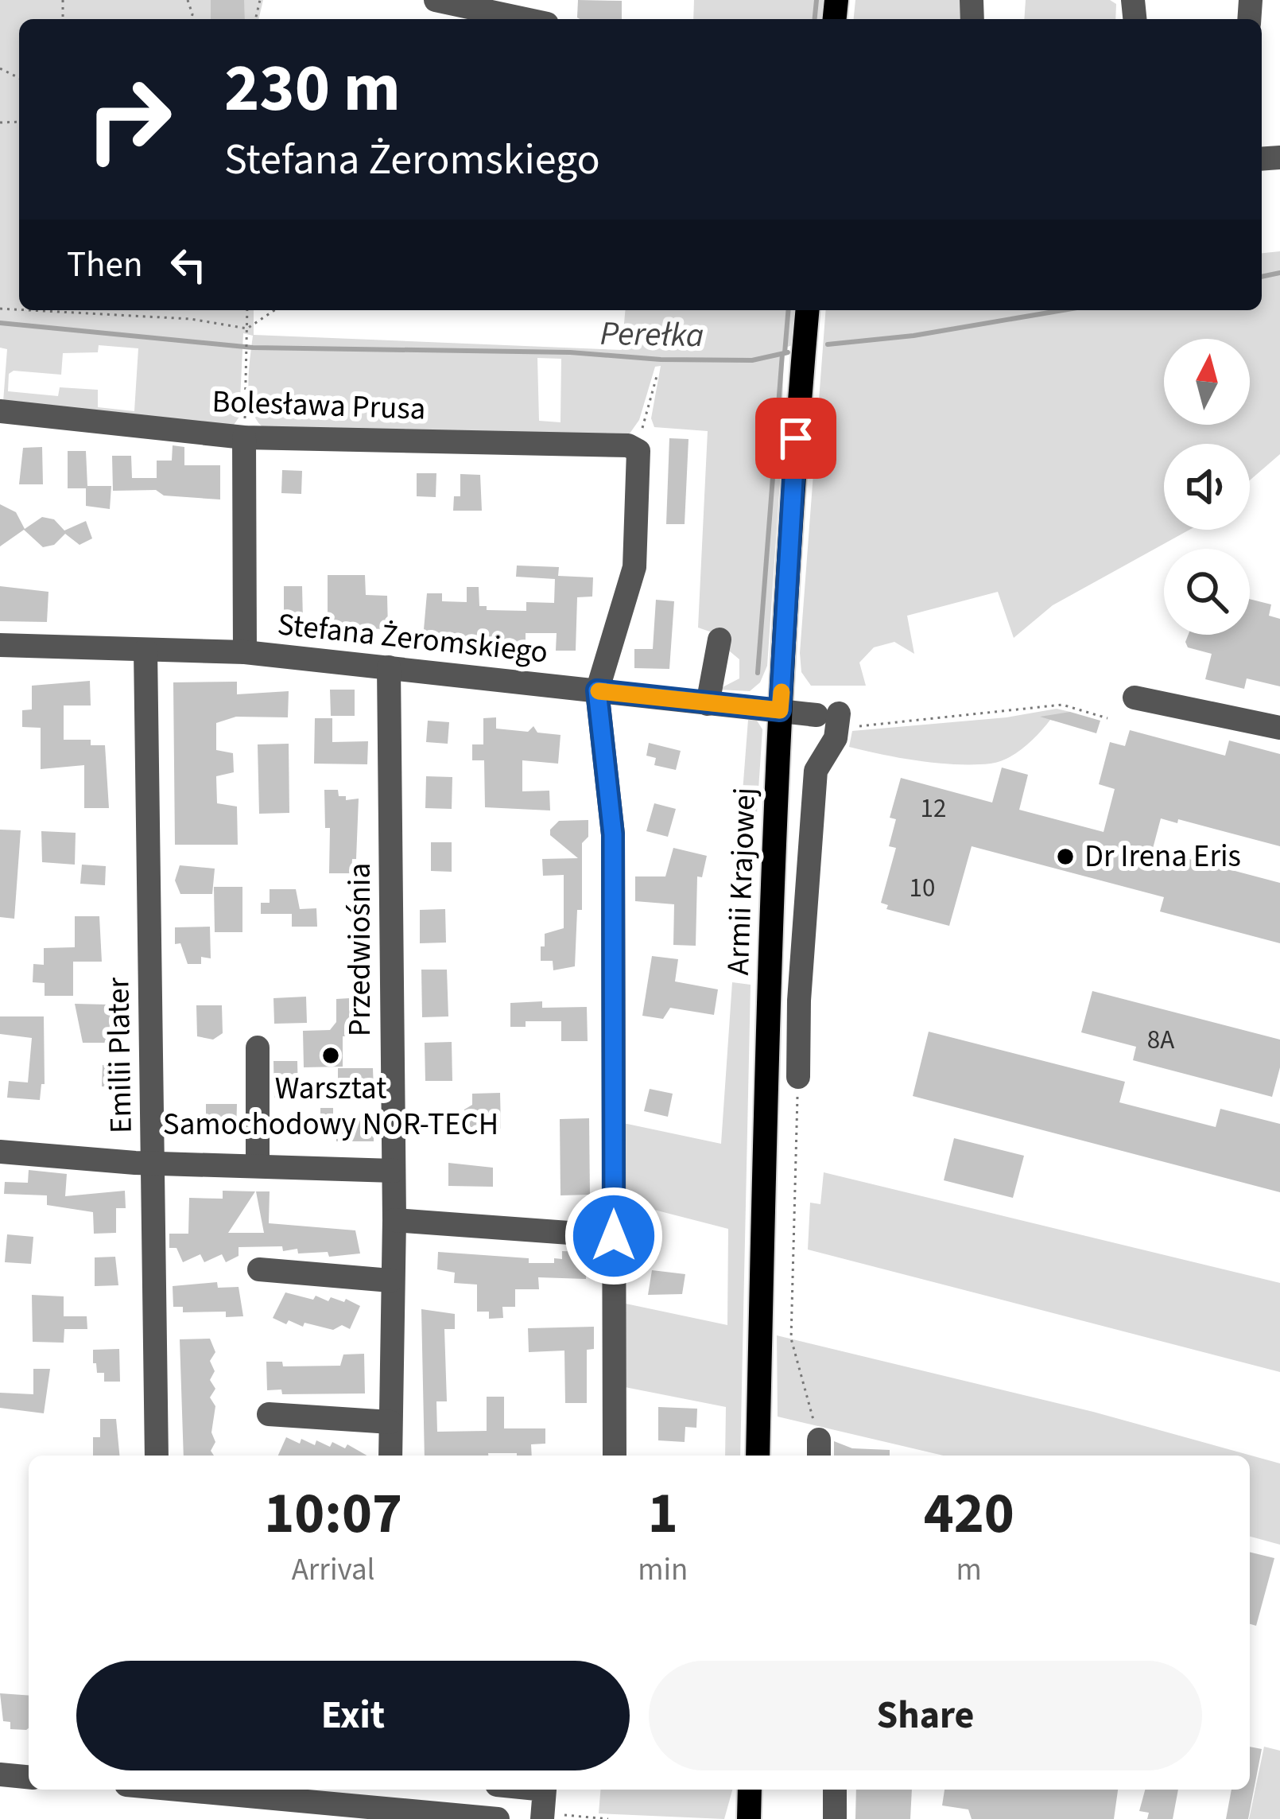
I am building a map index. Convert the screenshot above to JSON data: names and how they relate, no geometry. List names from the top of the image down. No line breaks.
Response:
{"streets":{"main road":["Armii Krajowej"],"street":["Bolesława Prusa","Stefana Żeromskiego","Przedwiośnia","Emilii Plater"]},"crossings":[["Stefana Żeromskiego","Armii Krajowej"],["Stefana Żeromskiego","Przedwiośnia"],["Stefana Żeromskiego","Emilii Plater"]],"water":["Perełka"],"places":["Dr Irena Eris","Warsztat Samochodowy NOR-TECH"],"house_numbers":["12","10","8A"],"north":"top","page":{"turn":["230 m","Stefana Żeromskiego"],"then":"Then","eta":["10:07","Arrival","1","min","420","m"],"buttons":["Exit","Share"]}}
